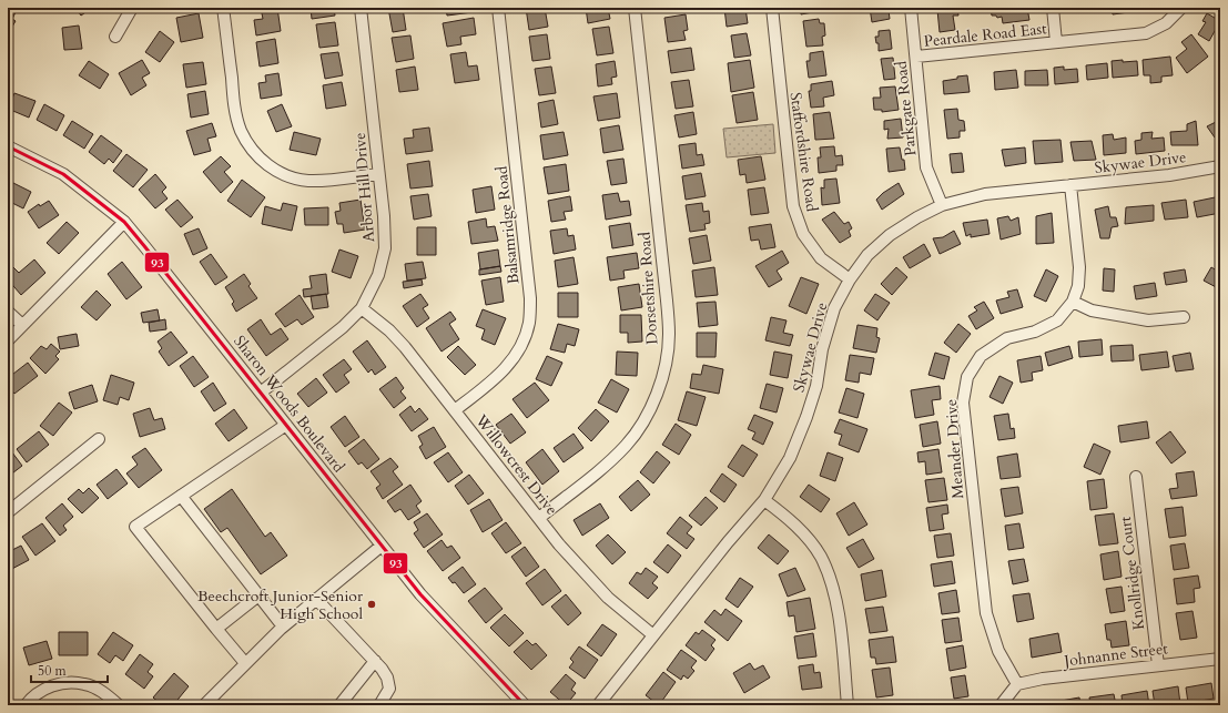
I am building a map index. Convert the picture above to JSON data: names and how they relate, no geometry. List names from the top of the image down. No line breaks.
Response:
{"streets":{"street":["Peardale Road East","Parkgate Road","Staffordshire Road","Skywae Drive","Arbor Hill Drive","Balsamridge Road","Dorsetshire Road","Sharon Woods Boulevard","Meander Drive","Willowcrest Drive","Knollridge Court","Johnanne Street"]},"crossings":[["Peardale Road East","Parkgate Road"],["Parkgate Road","Skywae Drive"],["Staffordshire Road","Skywae Drive"],["Skywae Drive","Meander Drive"],["Skywae Drive","Willowcrest Drive"],["Arbor Hill Drive","Sharon Woods Boulevard"],["Arbor Hill Drive","Willowcrest Drive"],["Balsamridge Road","Willowcrest Drive"],["Dorsetshire Road","Willowcrest Drive"],["Meander Drive","Johnanne Street"],["Knollridge Court","Johnanne Street"]],"places":["Beechcroft Junior-Senior High School"],"lines":["transit line 93"],"scale_bar":"50 m"}
